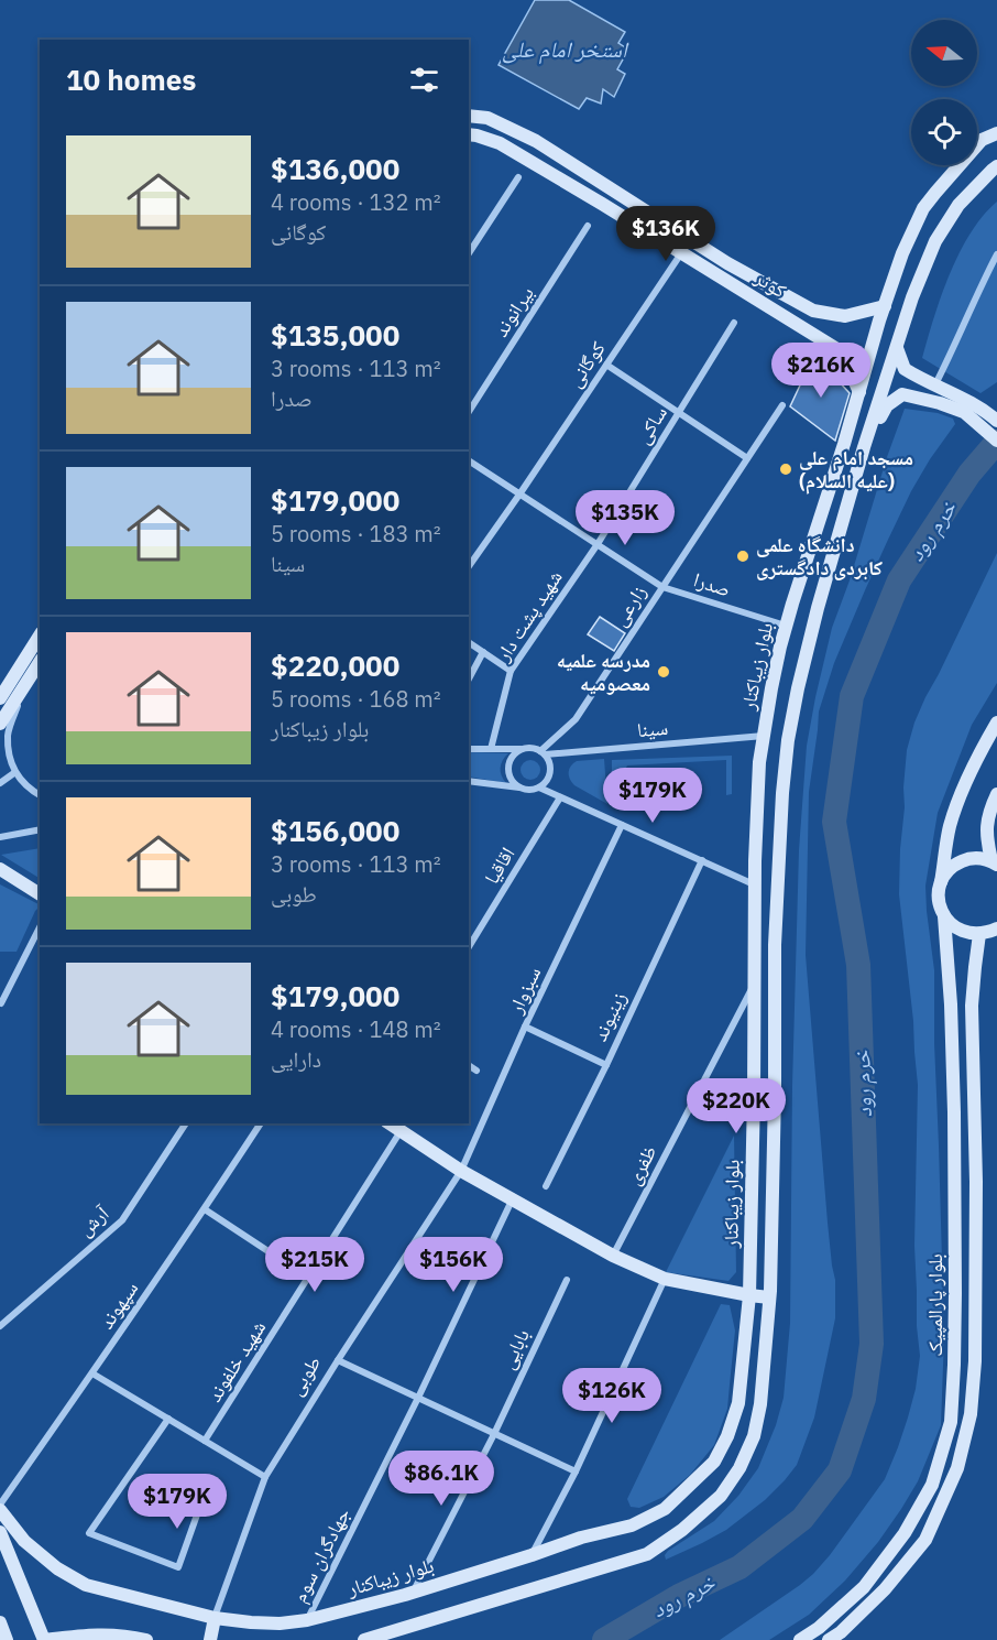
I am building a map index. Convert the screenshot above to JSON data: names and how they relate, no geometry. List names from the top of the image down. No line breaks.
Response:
{"streets":{"main road":["کوثر","بلوار زیباکنار","بلوار پارالمپیک"],"street":["بیرانوند","کوگانی","ساکی","صدرا","زارعی","شهید پشت دار","سینا","اقاقیا","سبزوار","زینیوند","ظفری","آرش","سپهوند","بابایی","شهید خلفوند","طوبی","جهادگران سوم"]},"crossings":[["کوثر","کوگانی"],["کوثر","بلوار زیباکنار"],["کوگانی","صدرا"],["ساکی","صدرا"],["ساکی","شهید پشت دار"],["صدرا","زارعی"],["صدرا","شهید پشت دار"],["صدرا","بلوار زیباکنار"],["زارعی","سینا"],["بلوار زیباکنار","سینا"],["بلوار زیباکنار","ظفری"],["بلوار زیباکنار","بابایی"],["بلوار زیباکنار","طوبی"],["بلوار زیباکنار","جهادگران سوم"],["سبزوار","طوبی"]],"water":["استخر امام علی","خرم رود"],"places":["مسجد امام علی (علیه السلام)","دانشگاه علمی کابردی دادگستری","مدرسه علمیه معصومیه"],"north":"left","page":{"heading":"10 homes","list":[{"name":"$136,000","note":"4 rooms · 132 m² · کوگانی"},{"name":"$135,000","note":"3 rooms · 113 m² · صدرا"},{"name":"$179,000","note":"5 rooms · 183 m² · سینا"},{"name":"$220,000","note":"5 rooms · 168 m² · بلوار زیباکنار"},{"name":"$156,000","note":"3 rooms · 113 m² · طوبی"},{"name":"$179,000","note":"4 rooms · 148 m² · دارایی"}],"price":["$136K","$216K","$135K","$179K","$220K","$215K","$156K","$126K","$86.1K","$179K"]}}
